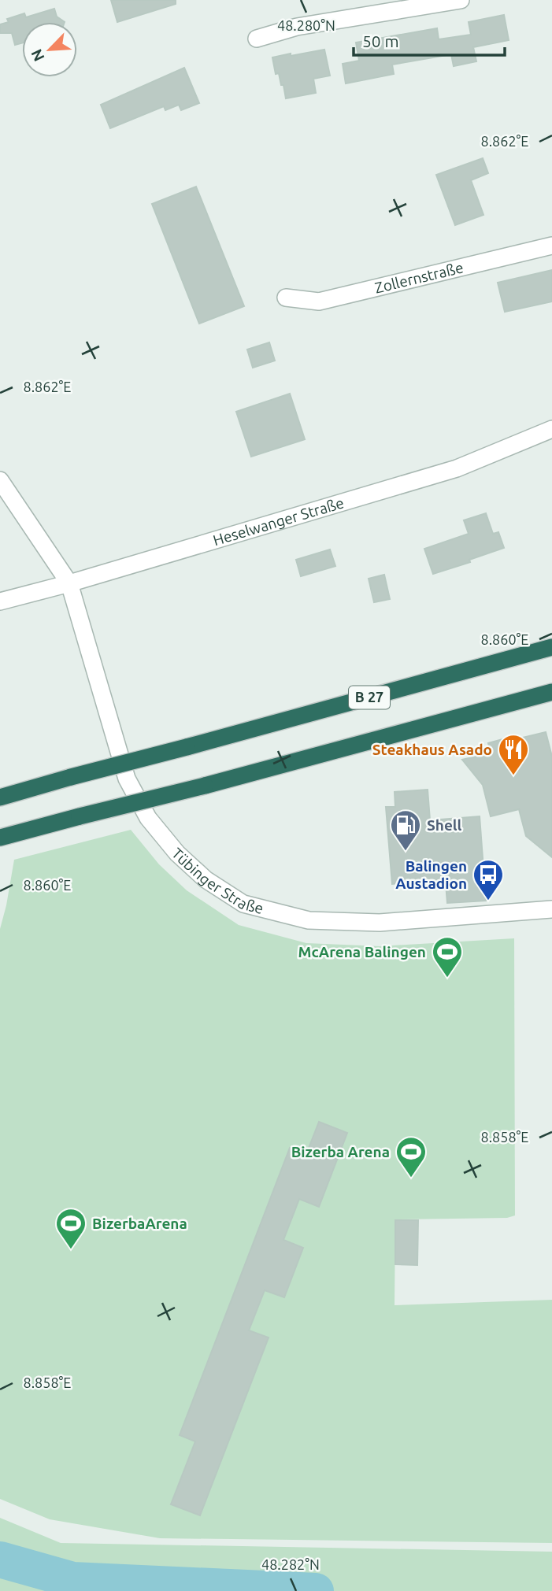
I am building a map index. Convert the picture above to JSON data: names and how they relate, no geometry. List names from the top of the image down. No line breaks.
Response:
{"streets":{"highway":["B 27"],"street":["Zollernstraße","Heselwanger Straße","Tübinger Straße"]},"crossings":[["Heselwanger Straße","Tübinger Straße"]],"places":{"restaurant":["Steakhaus Asado"],"fuel station":["Shell"],"bus stop":["Balingen Austadion"],"sports":["McArena Balingen","Bizerba Arena","BizerbaArena"]},"scale_bar":"50 m","north":"bottom left","coordinates":["48.280°N","8.862°E","8.860°E","8.858°E","48.282°N"]}
